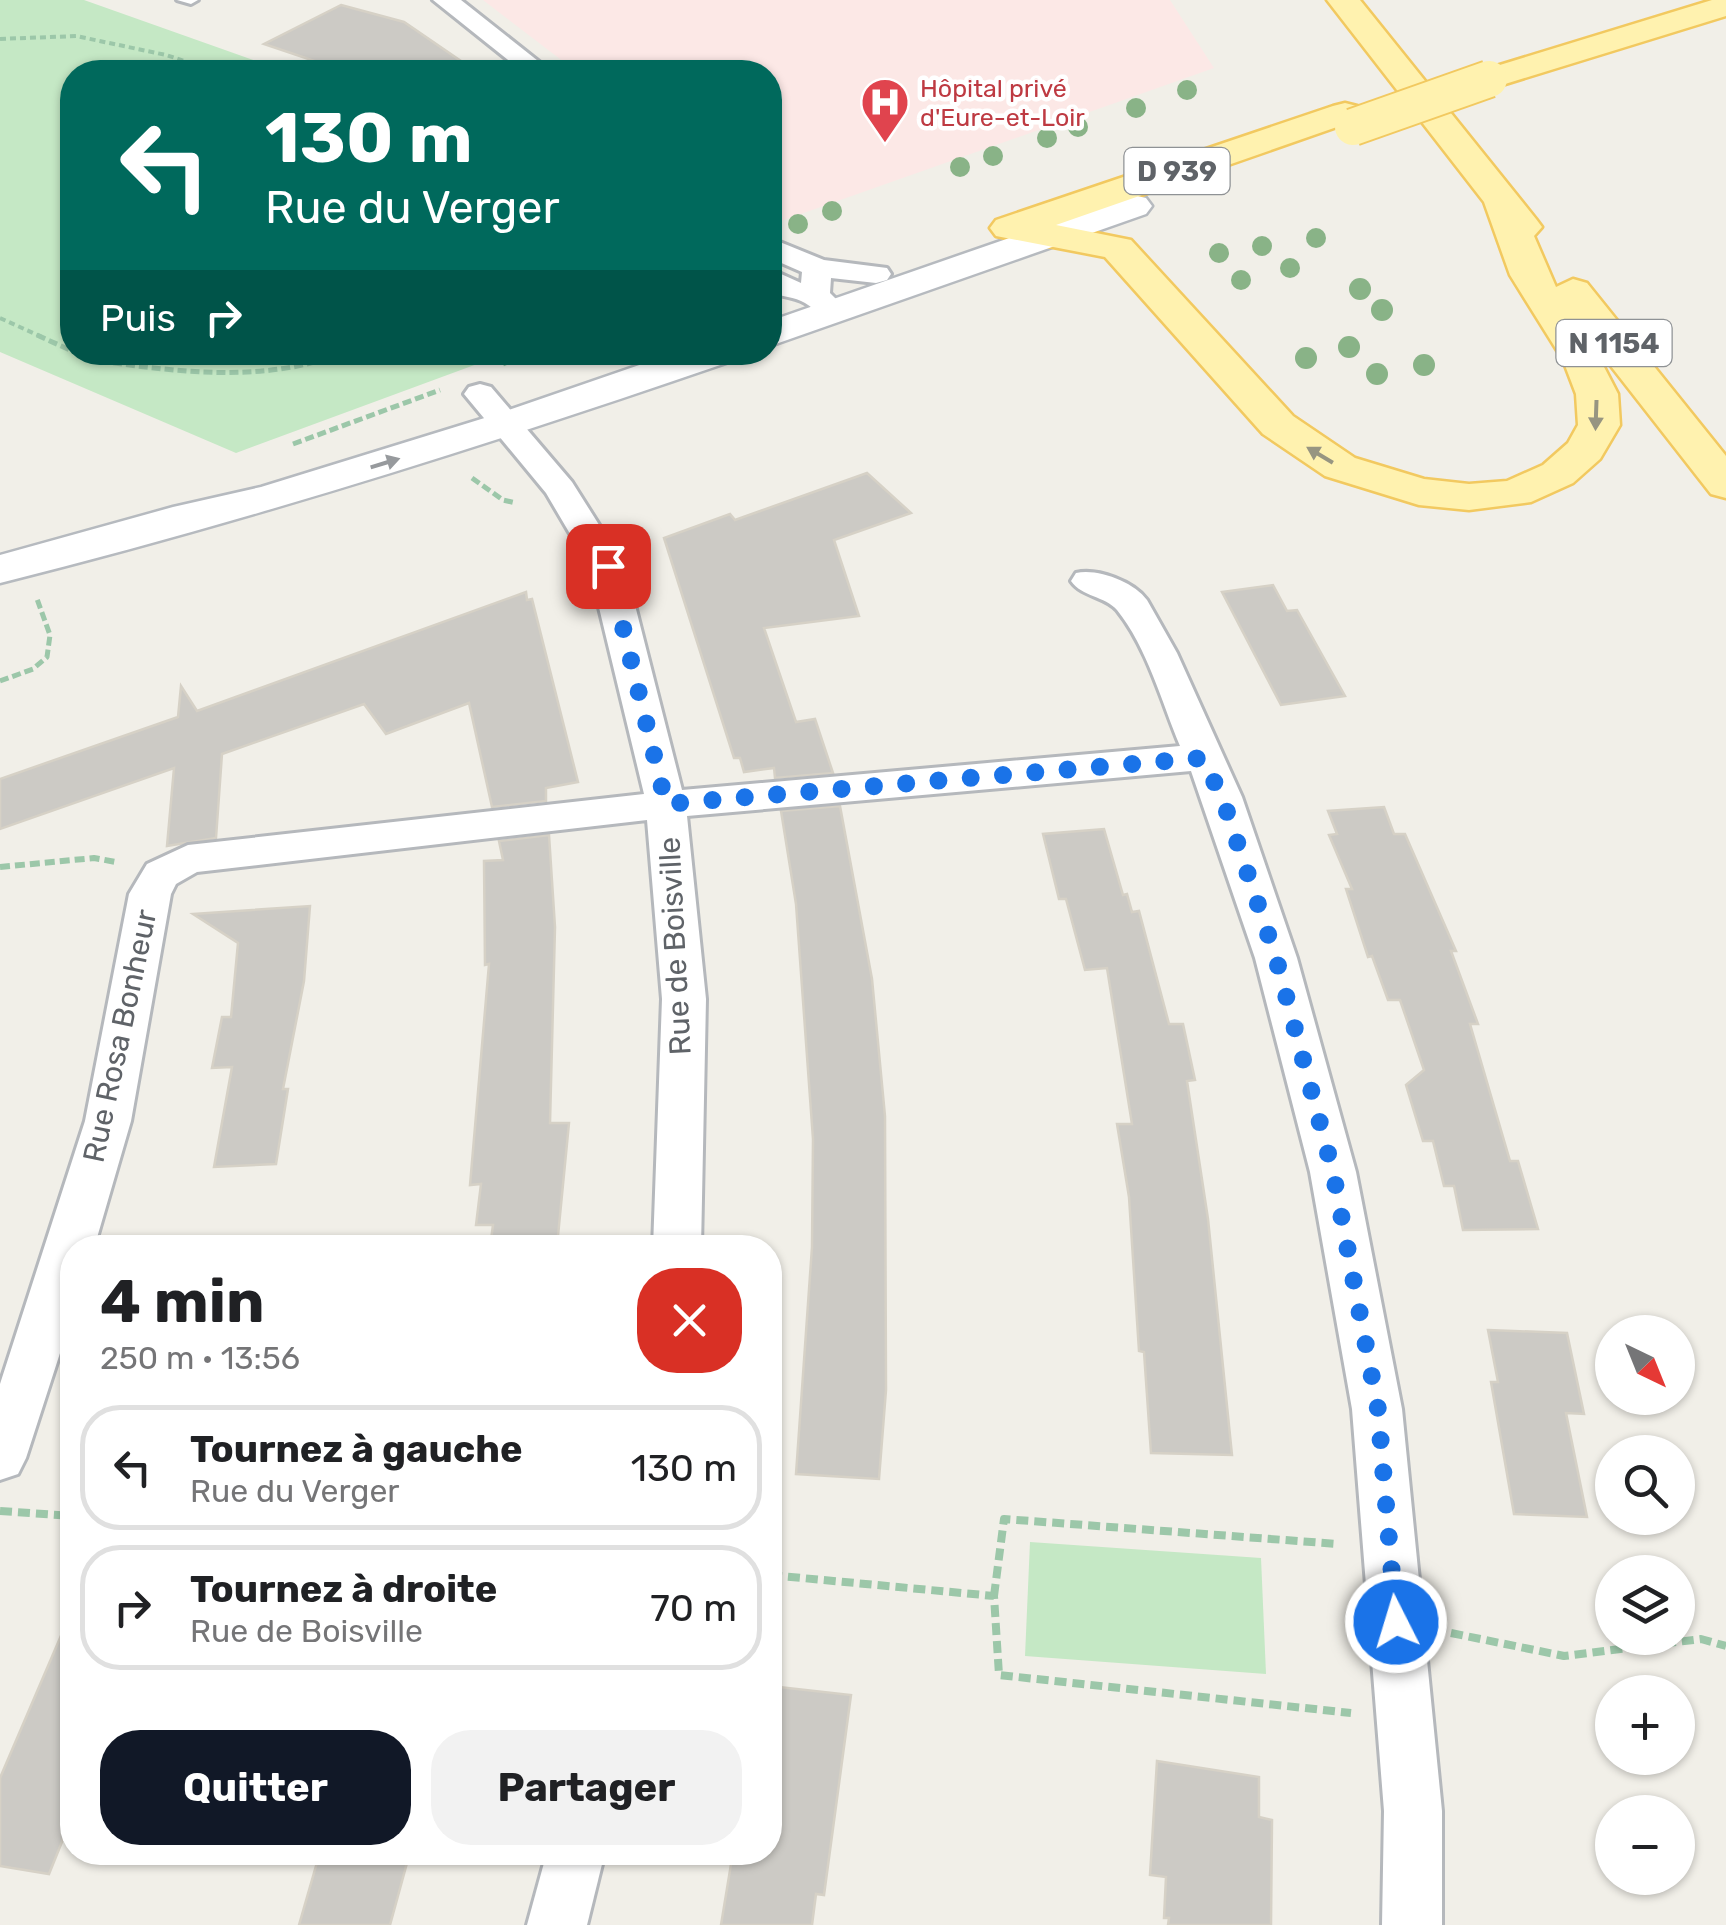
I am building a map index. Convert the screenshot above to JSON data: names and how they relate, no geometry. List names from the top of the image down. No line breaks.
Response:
{"streets":{"main road":["D 939","N 1154"],"street":["Rue de Boisville","Rue Rosa Bonheur"]},"crossings":[["Rue de Boisville","Rue Rosa Bonheur"]],"places":{"hospital":["Hôpital privé d'Eure-et-Loir"]},"north":"bottom right","page":{"turn":["130 m","Rue du Verger"],"then":"Puis","heading":["4 min","250 m · 13:56"],"map_buttons":["+","−"],"list":[{"name":"Tournez à gauche","note":"Rue du Verger","value":"130 m"},{"name":"Tournez à droite","note":"Rue de Boisville","value":"70 m"}],"buttons":["Quitter","Partager"]}}
